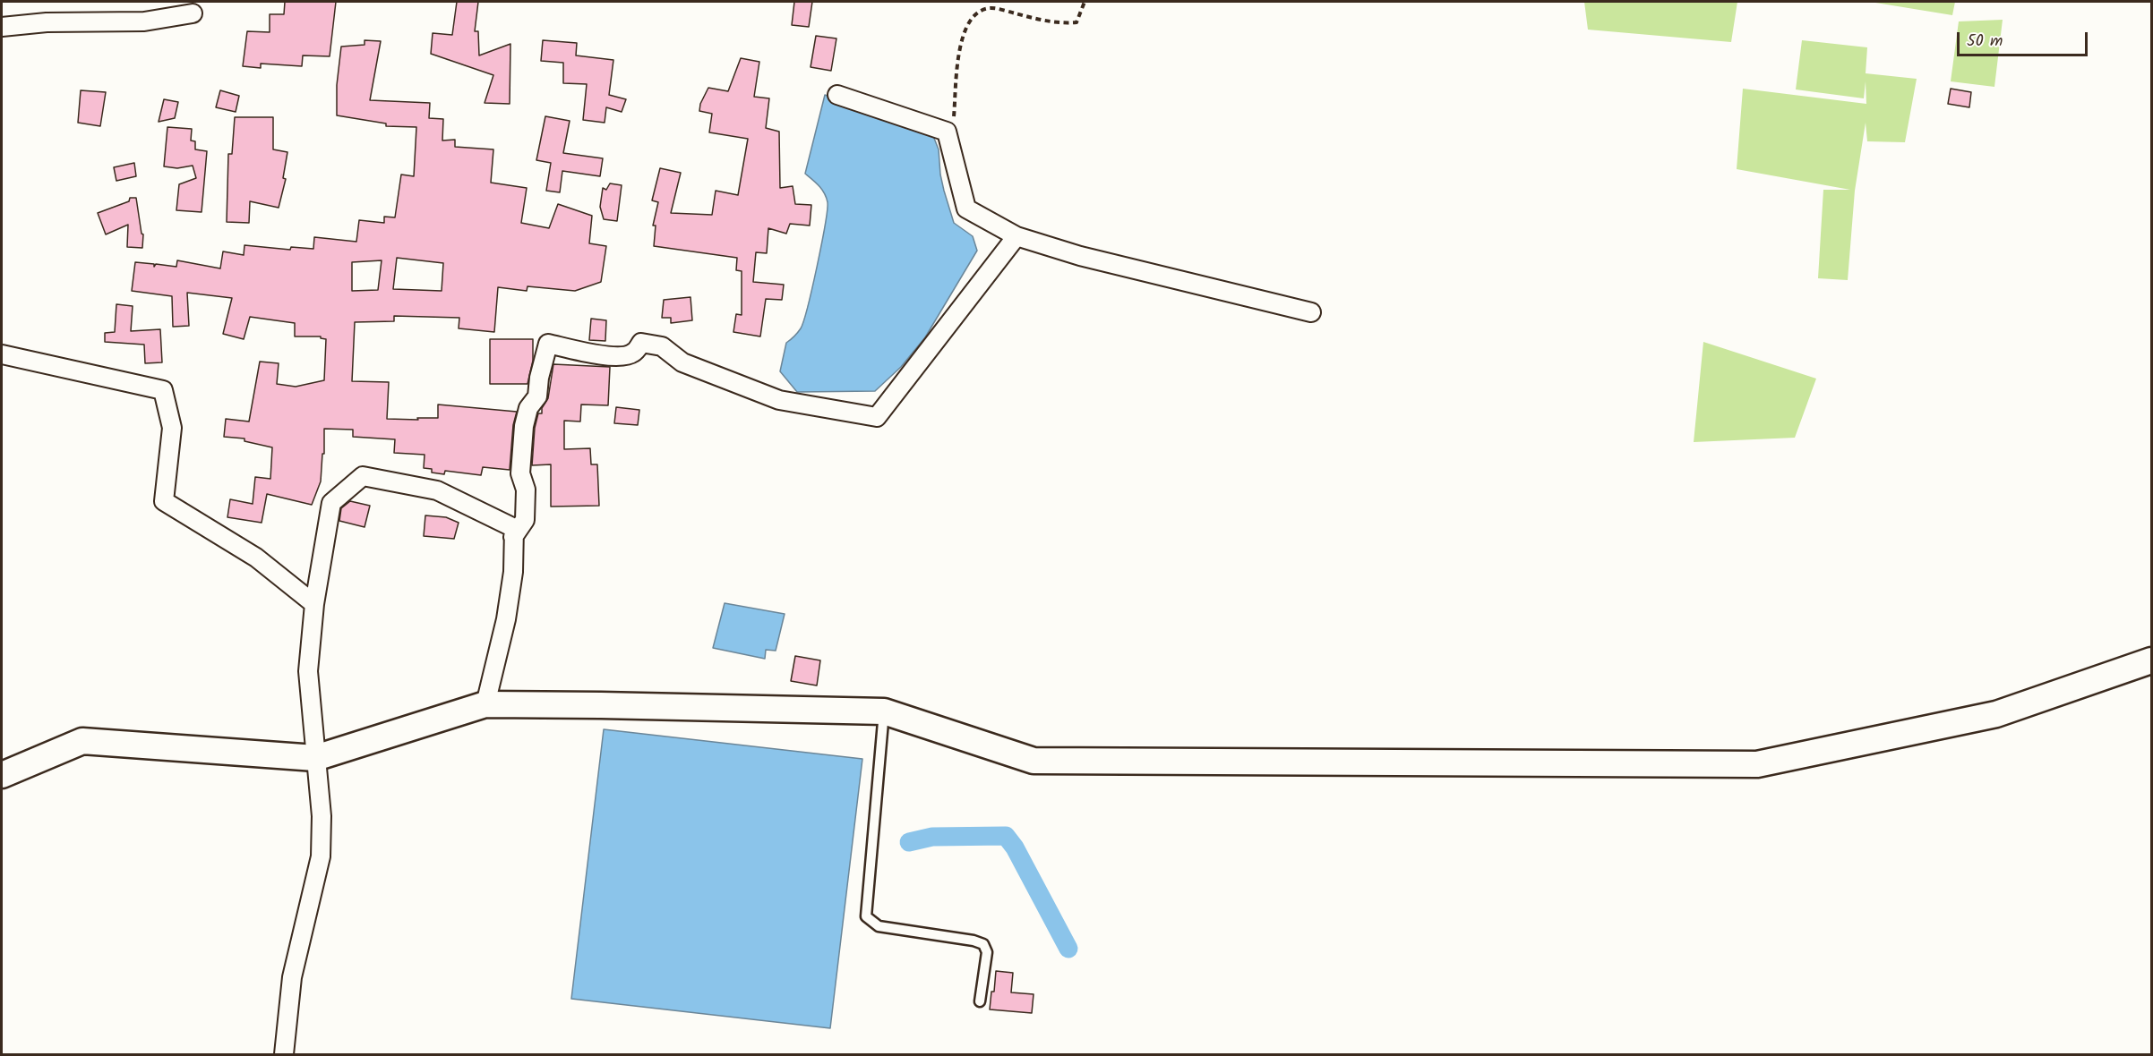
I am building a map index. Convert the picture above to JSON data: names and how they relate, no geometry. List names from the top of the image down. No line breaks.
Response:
{"scale_bar":"50 m"}
